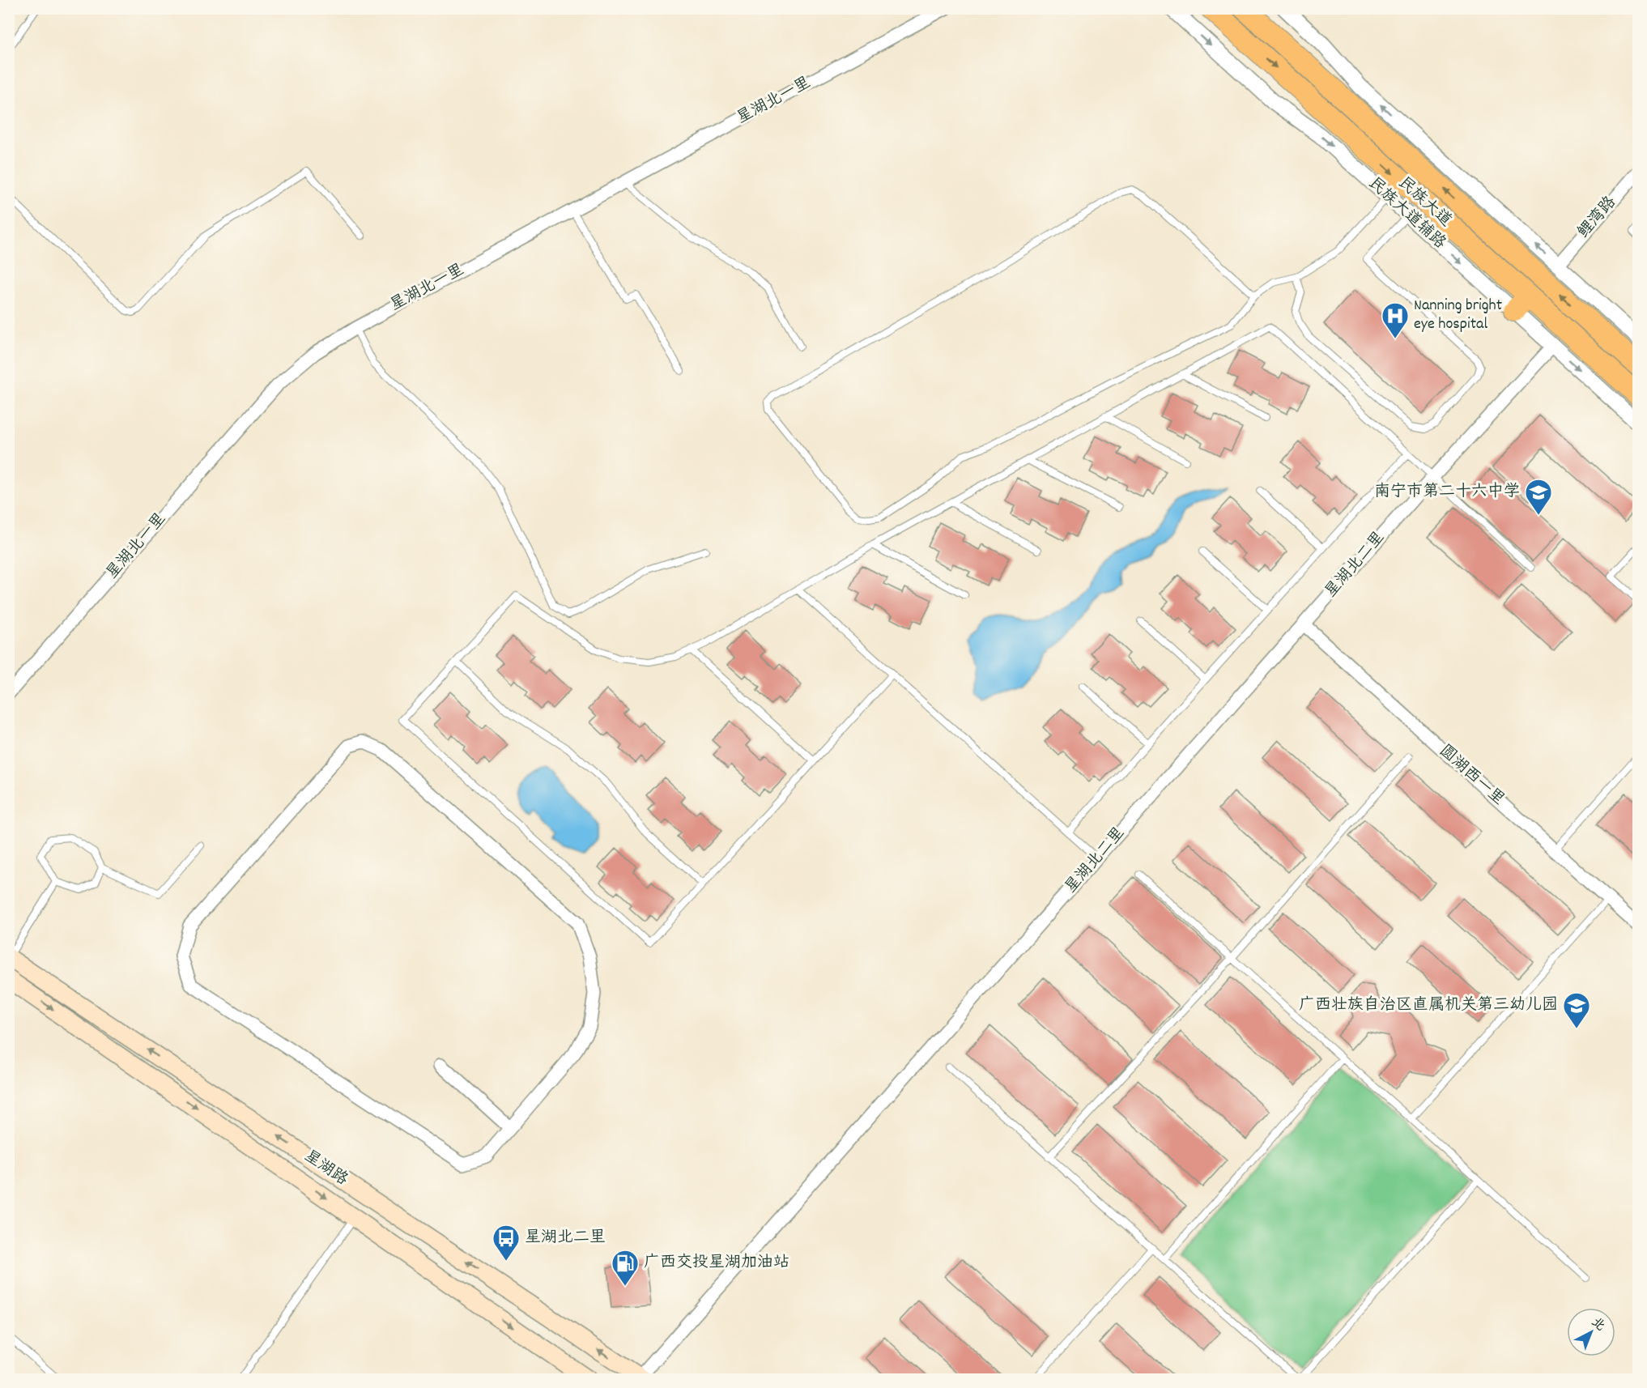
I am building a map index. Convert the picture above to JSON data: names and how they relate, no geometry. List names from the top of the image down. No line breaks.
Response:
{"streets":{"highway":["民族大道"],"main road":["星湖路"],"street":["星湖北一里","民族大道辅路","鲤湾路","星湖北二里","圆湖西一里"]},"crossings":[["民族大道","民族大道辅路"],["民族大道辅路","星湖北二里"],["星湖北二里","圆湖西一里"],["星湖北二里","星湖路"]],"places":{"hospital":["Nanning bright eye hospital"],"school or university":["南宁市第二十六中学","广西壮族自治区直属机关第三幼儿园"],"bus stop":["星湖北二里"],"fuel station":["广西交投星湖加油站"]},"north":"top right"}
